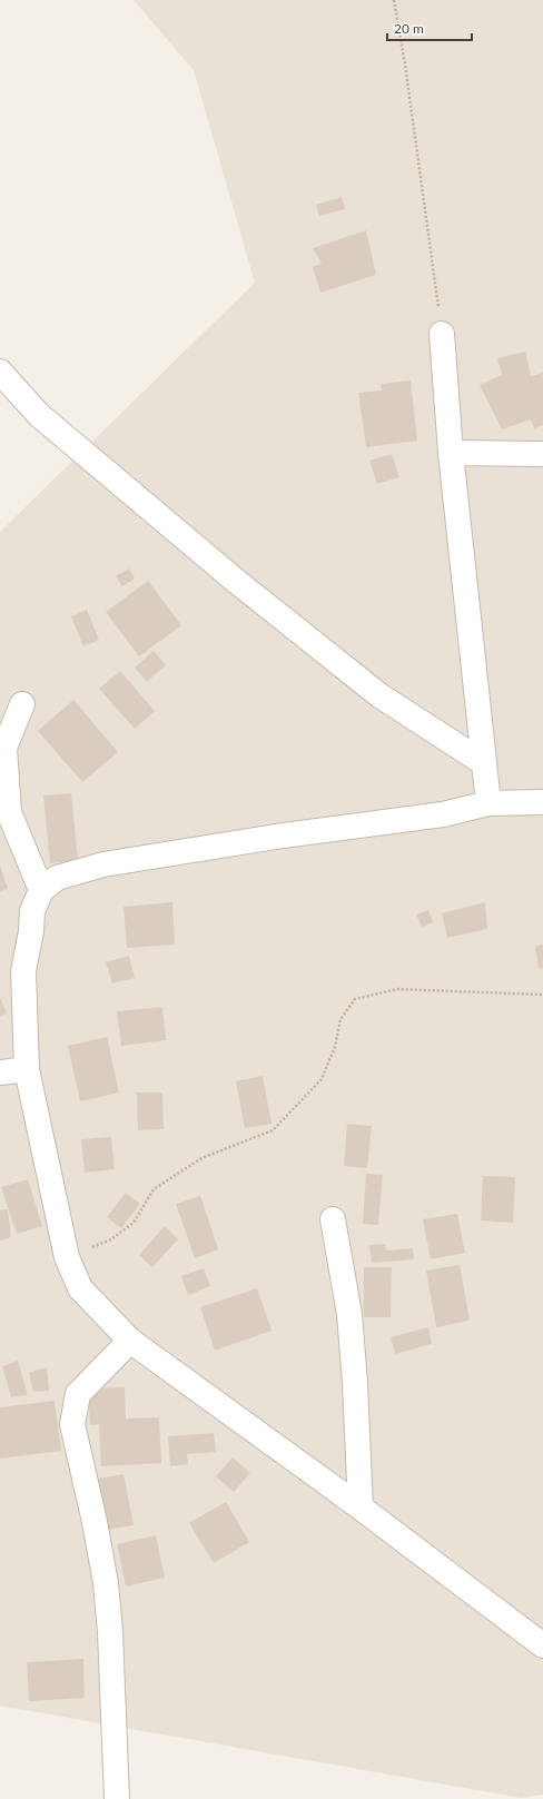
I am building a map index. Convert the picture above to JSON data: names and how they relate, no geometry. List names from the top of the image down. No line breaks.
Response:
{"scale_bar":"20 m"}
